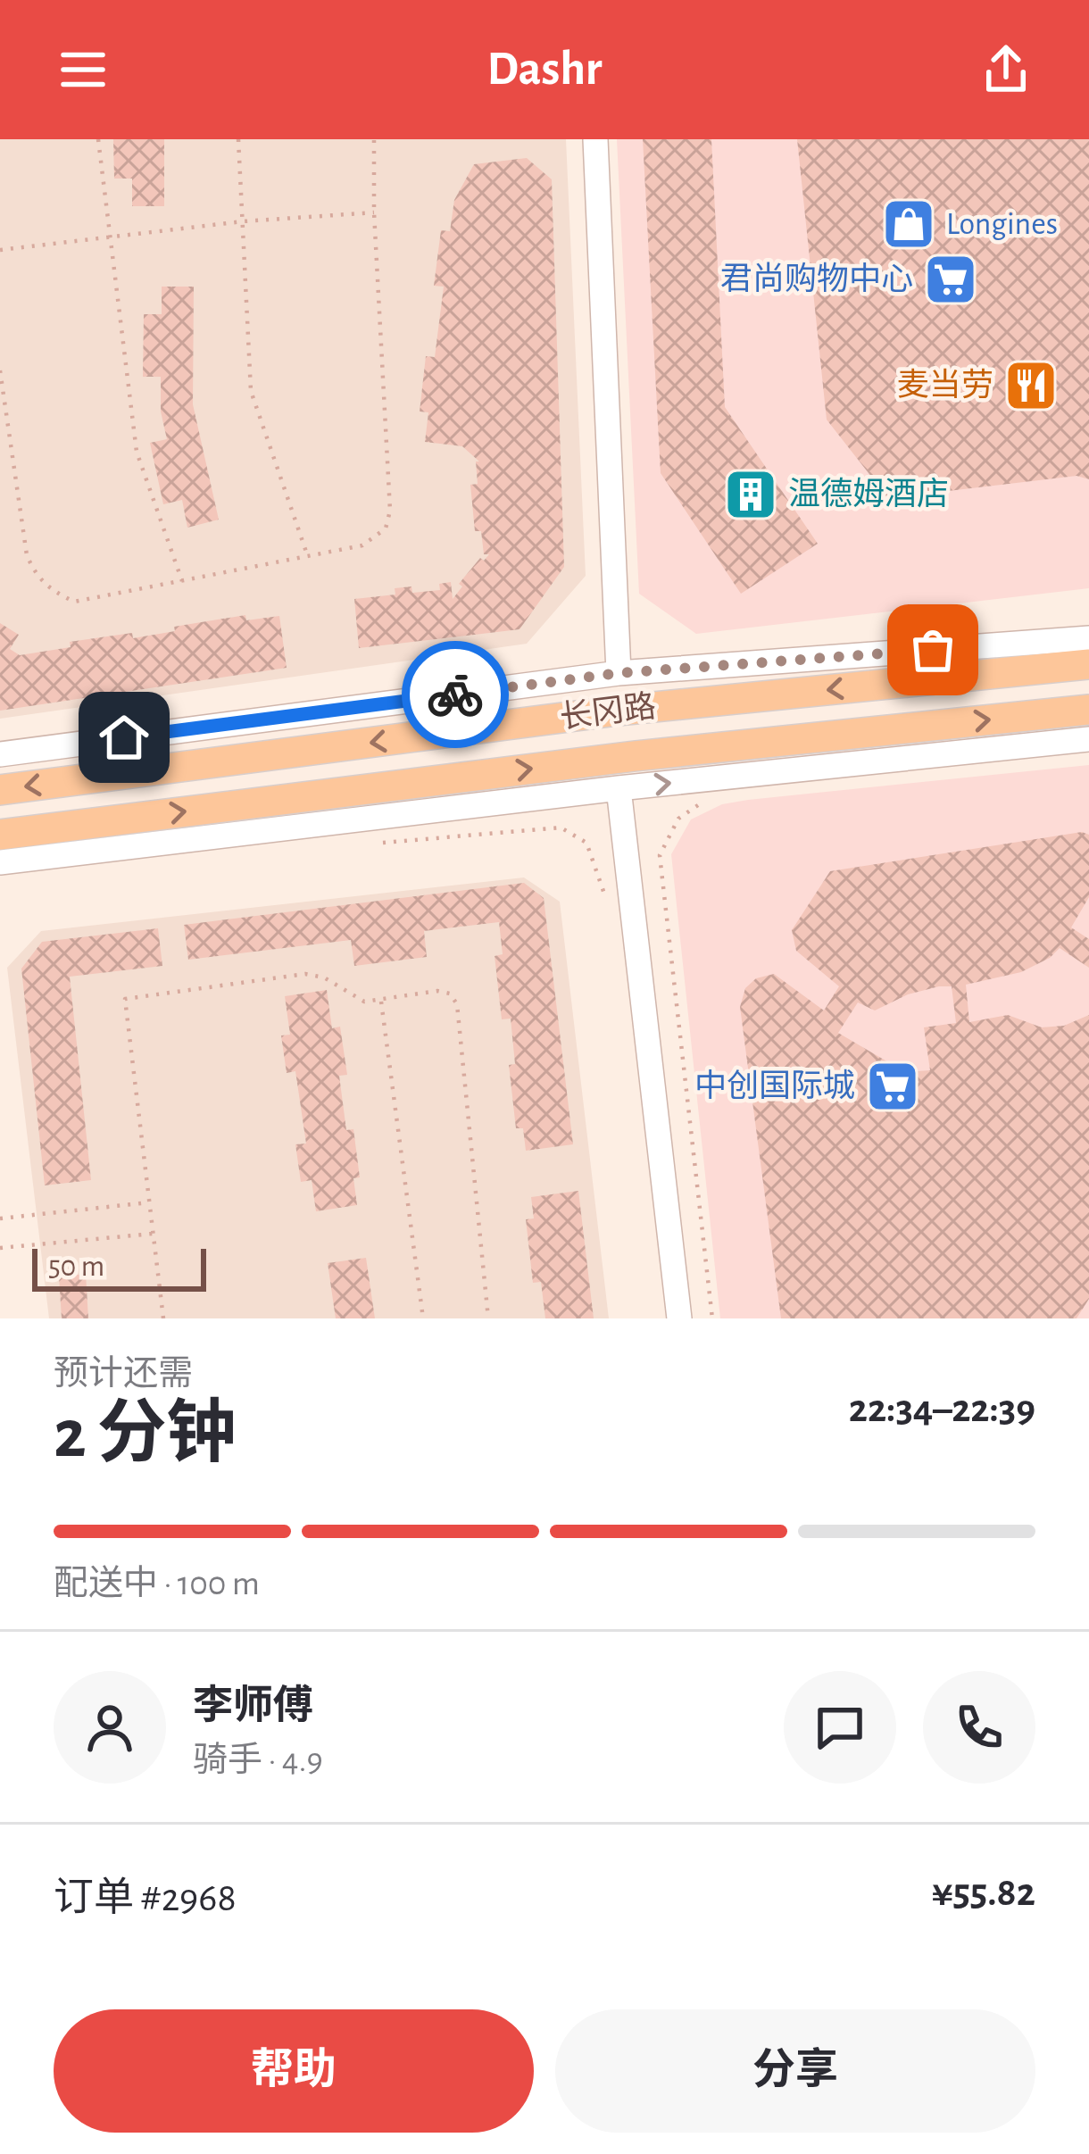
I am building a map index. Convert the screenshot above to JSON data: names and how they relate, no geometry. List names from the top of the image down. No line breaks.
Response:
{"streets":{"main road":["长冈路"]},"places":{"shop":["Longines"],"supermarket":["君尚购物中心","中创国际城"],"restaurant":["麦当劳"],"building":["温德姆酒店"]},"scale_bar":"50 m","page":{"header":"Dashr","scale":"50 m","heading":["2 分钟","预计还需","22:34–22:39"],"panel":["李师傅","骑手 · 4.9","订单 #2968","¥55.82"],"bar":"配送中 · 100 m","buttons":["帮助","分享"]}}
